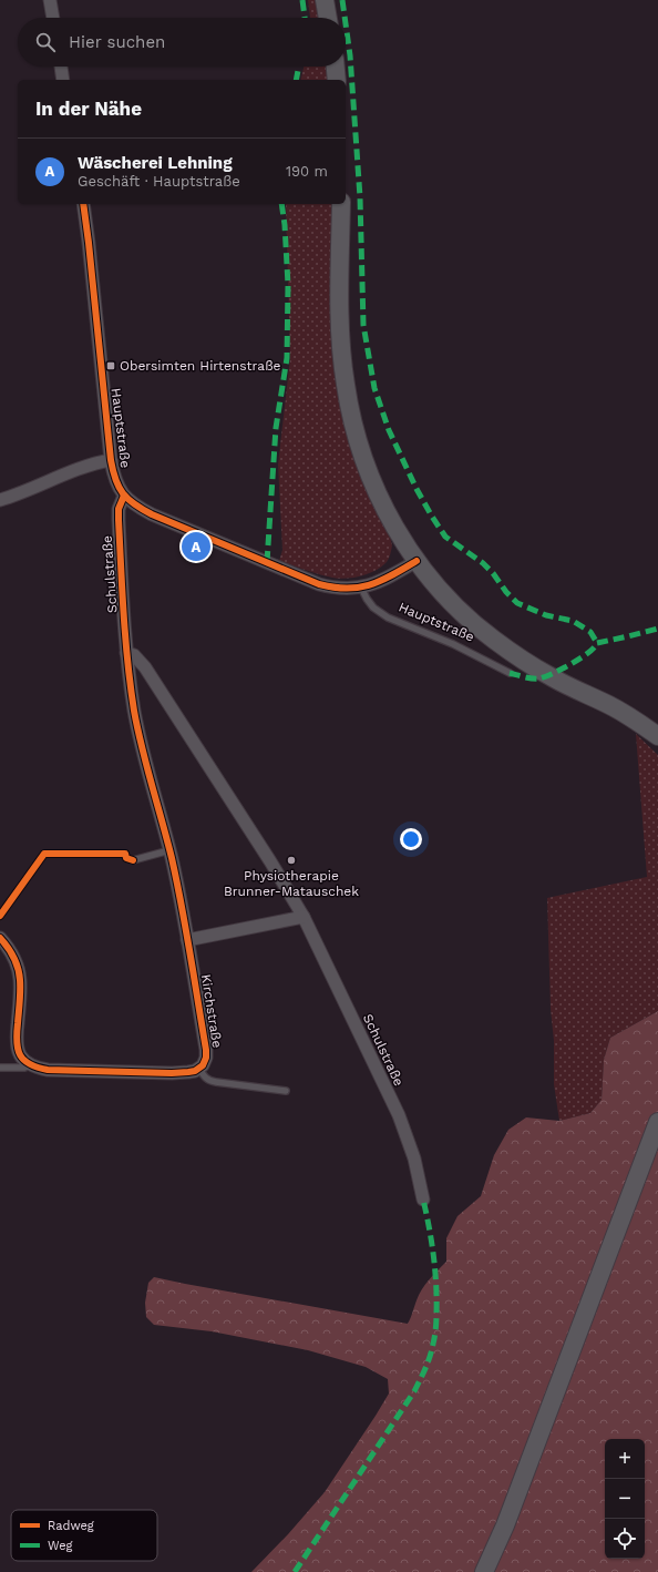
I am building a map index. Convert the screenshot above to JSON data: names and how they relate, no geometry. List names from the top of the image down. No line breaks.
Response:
{"streets":{"street":["Hauptstraße","Schulstraße","Kirchstraße"]},"crossings":[["Hauptstraße","Schulstraße"],["Schulstraße","Kirchstraße"]],"places":{"transit":["Obersimten Hirtenstraße"],"other":["Physiotherapie Brunner-Matauschek"]},"legend":["Radweg","Weg"],"page":{"search":"Hier suchen","heading":"In der Nähe","list":[{"mark":"A","name":"Wäscherei Lehning","note":"Geschäft · Hauptstraße","value":"190 m"}],"pins":"A","map_buttons":["+","−"]}}
